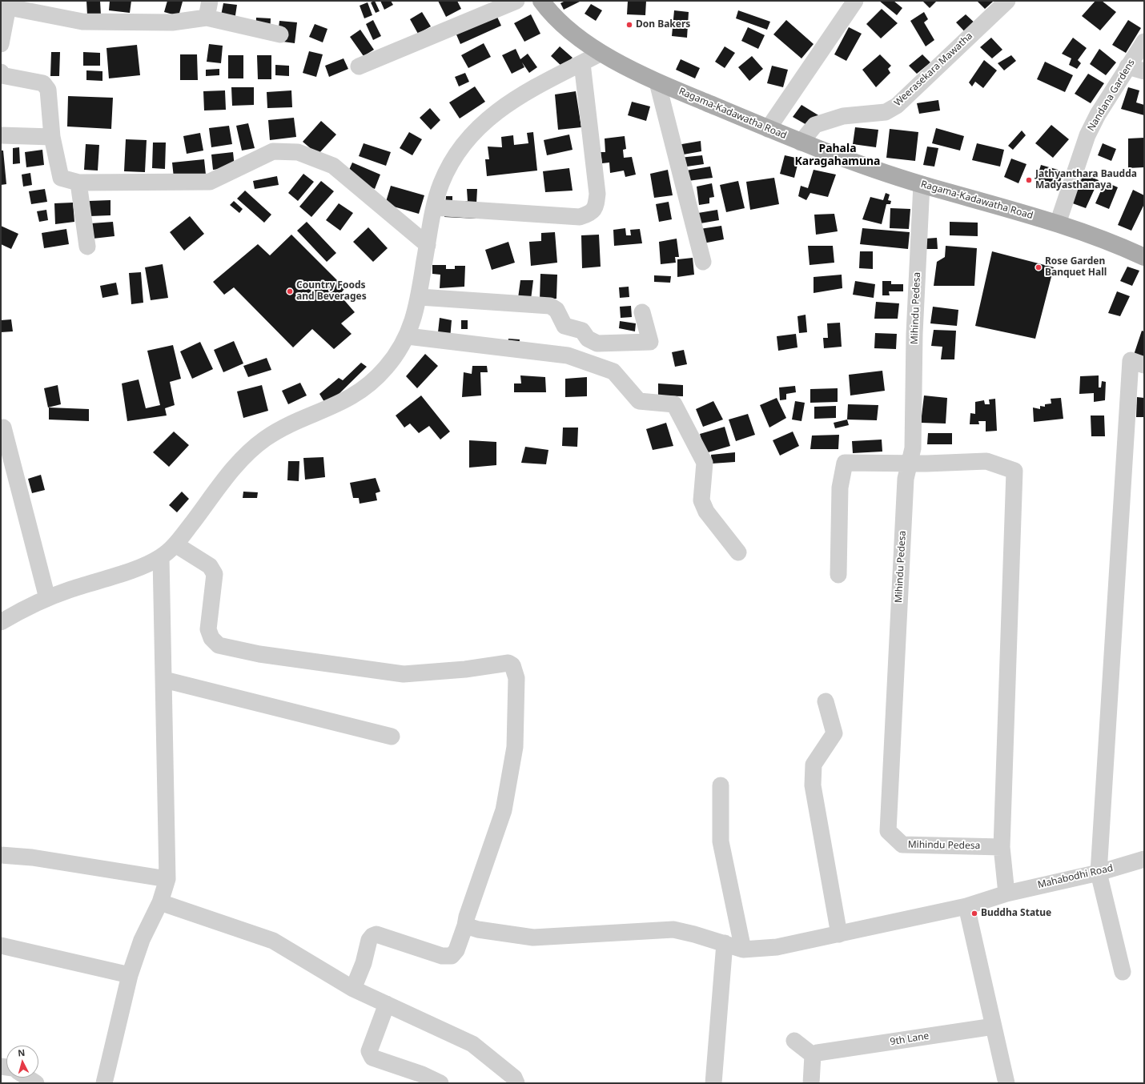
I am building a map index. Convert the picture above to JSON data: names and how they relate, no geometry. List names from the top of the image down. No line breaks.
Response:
{"streets":{"main road":["Ragama-Kadawatha Road"],"street":["Weerasekara Mawatha","Nandana Gardens","Mihindu Pedesa","Mahabodhi Road","9th Lane"]},"crossings":[["Weerasekara Mawatha","Ragama-Kadawatha Road"],["Nandana Gardens","Ragama-Kadawatha Road"],["Ragama-Kadawatha Road","Mihindu Pedesa"]],"districts":["Pahala Karagahamuna"],"places":["Don Bakers","Jathyanthara Baudda Madyasthanaya","Rose Garden Banquet Hall","Country Foods and Beverages","Buddha Statue"],"north":"top"}
